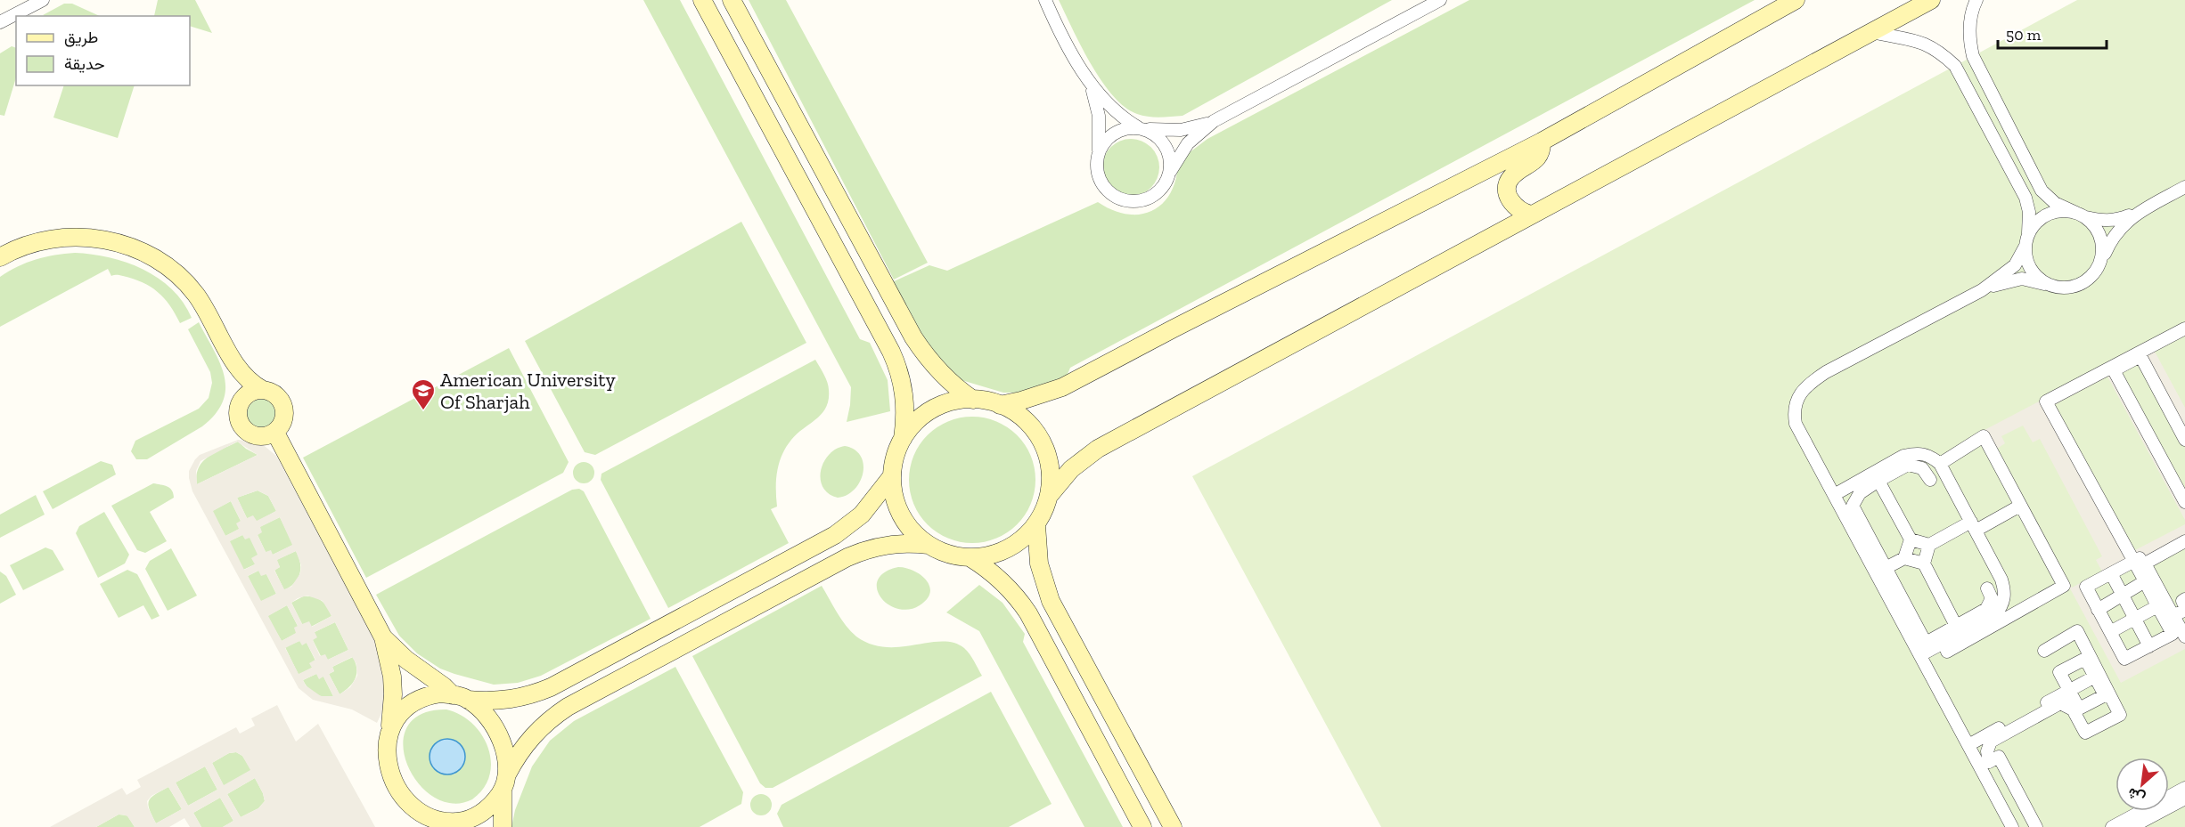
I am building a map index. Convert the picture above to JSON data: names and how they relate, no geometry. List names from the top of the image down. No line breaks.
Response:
{"places":{"school or university":["American University Of Sharjah"]},"legend":["طريق","حديقة"],"scale_bar":"50 m","north":"bottom left"}
